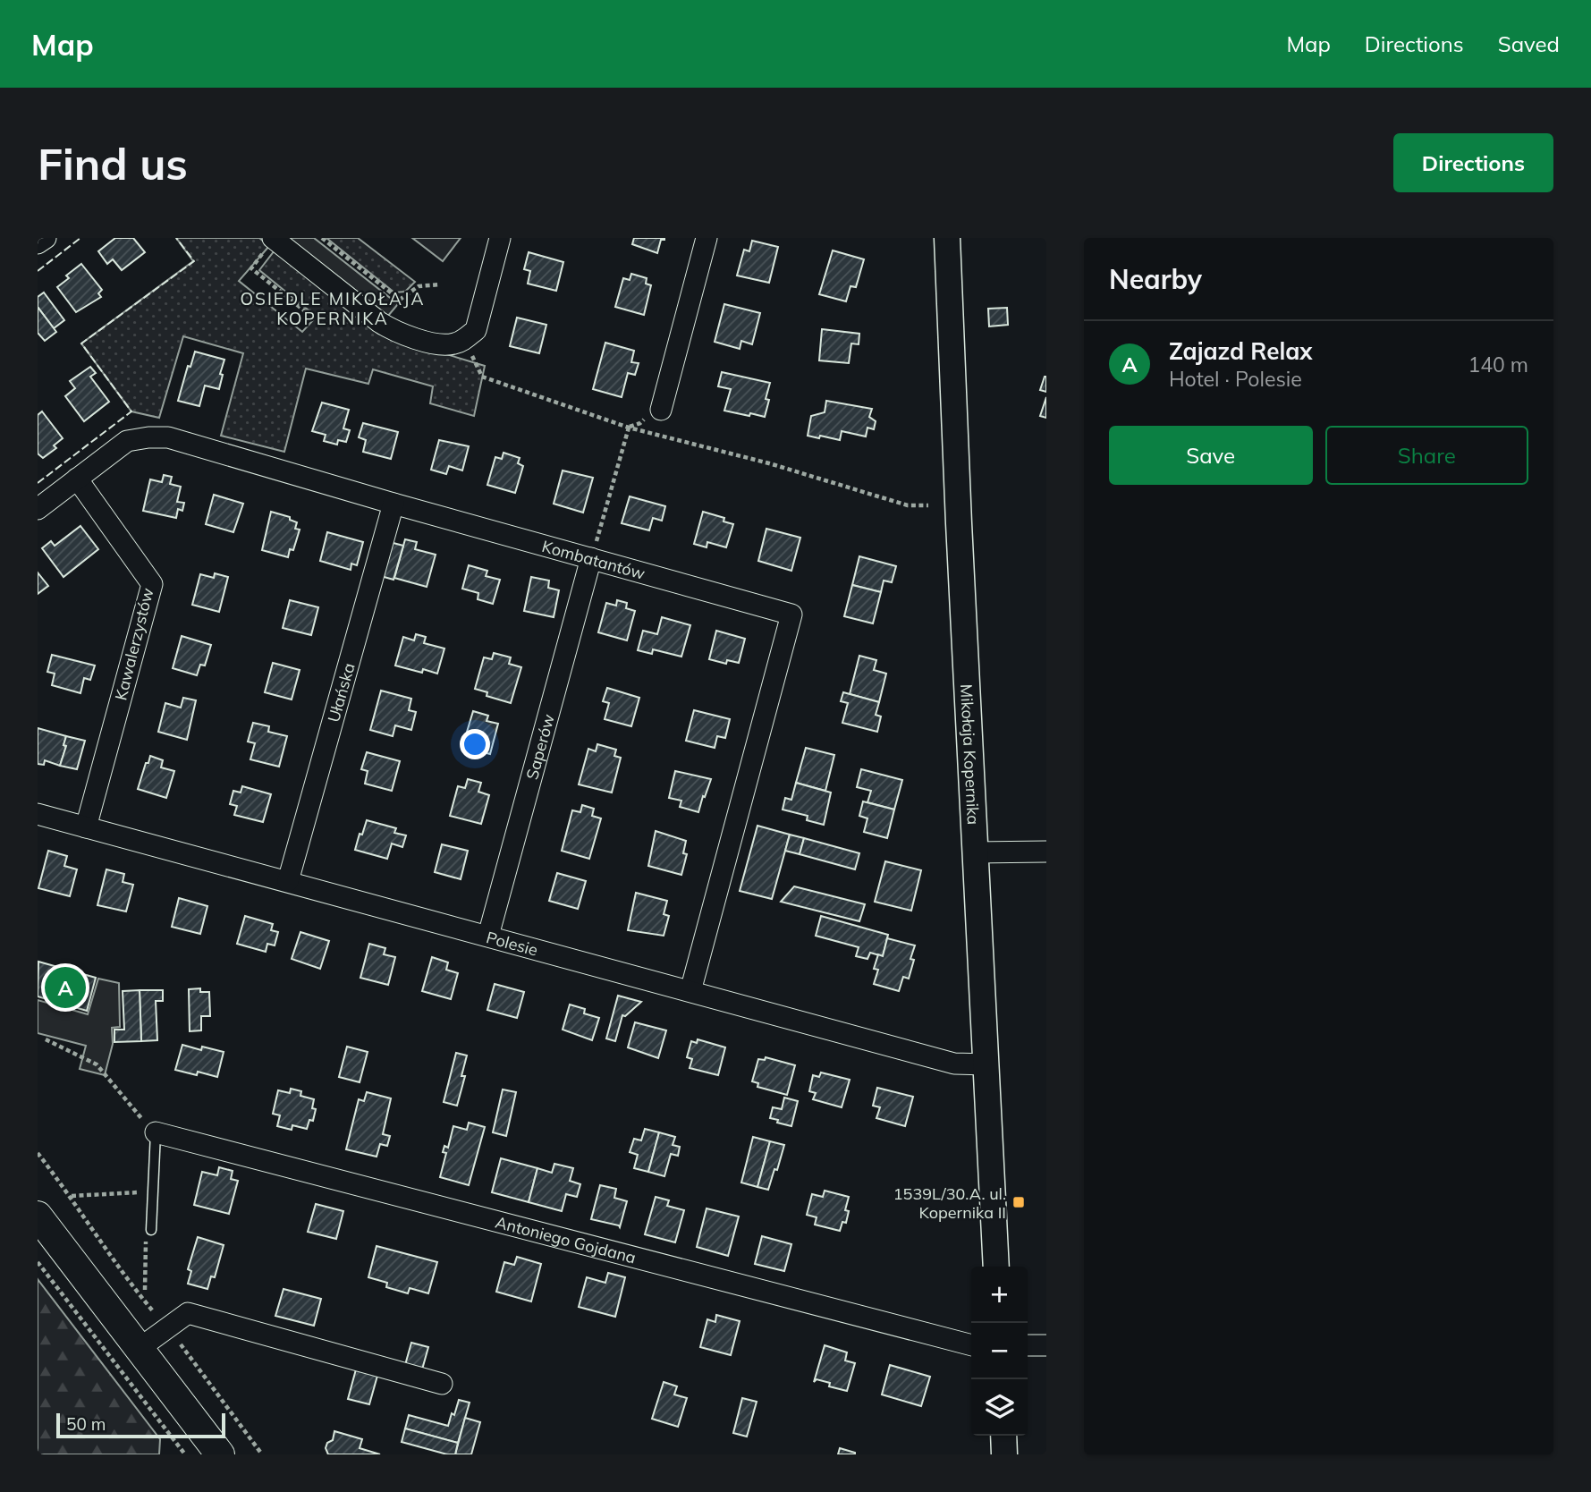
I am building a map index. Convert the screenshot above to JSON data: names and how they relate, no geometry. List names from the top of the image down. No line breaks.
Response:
{"streets":{"street":["Kombatantów","Kawalerzystów","Ułańska","Saperów","Mikołaja Kopernika","Polesie","Antoniego Gojdana"]},"crossings":[["Kombatantów","Kawalerzystów"],["Kombatantów","Ułańska"],["Kombatantów","Saperów"],["Kombatantów","Polesie"],["Kawalerzystów","Polesie"],["Ułańska","Polesie"],["Saperów","Polesie"],["Mikołaja Kopernika","Polesie"]],"districts":["OSIEDLE MIKOŁAJA KOPERNIKA"],"places":{"transit":["1539L/30.A. ul. Kopernika II"]},"scale_bar":"50 m","page":{"header":"Map","nav":["Map","Directions","Saved"],"buttons":["Directions",["Save","Share"]],"title":"Find us","heading":"Nearby","list":[{"mark":"A","name":"Zajazd Relax","note":"Hotel · Polesie","value":"140 m"}],"pins":"A","map_buttons":["+","−"],"scale":"50 m"}}
